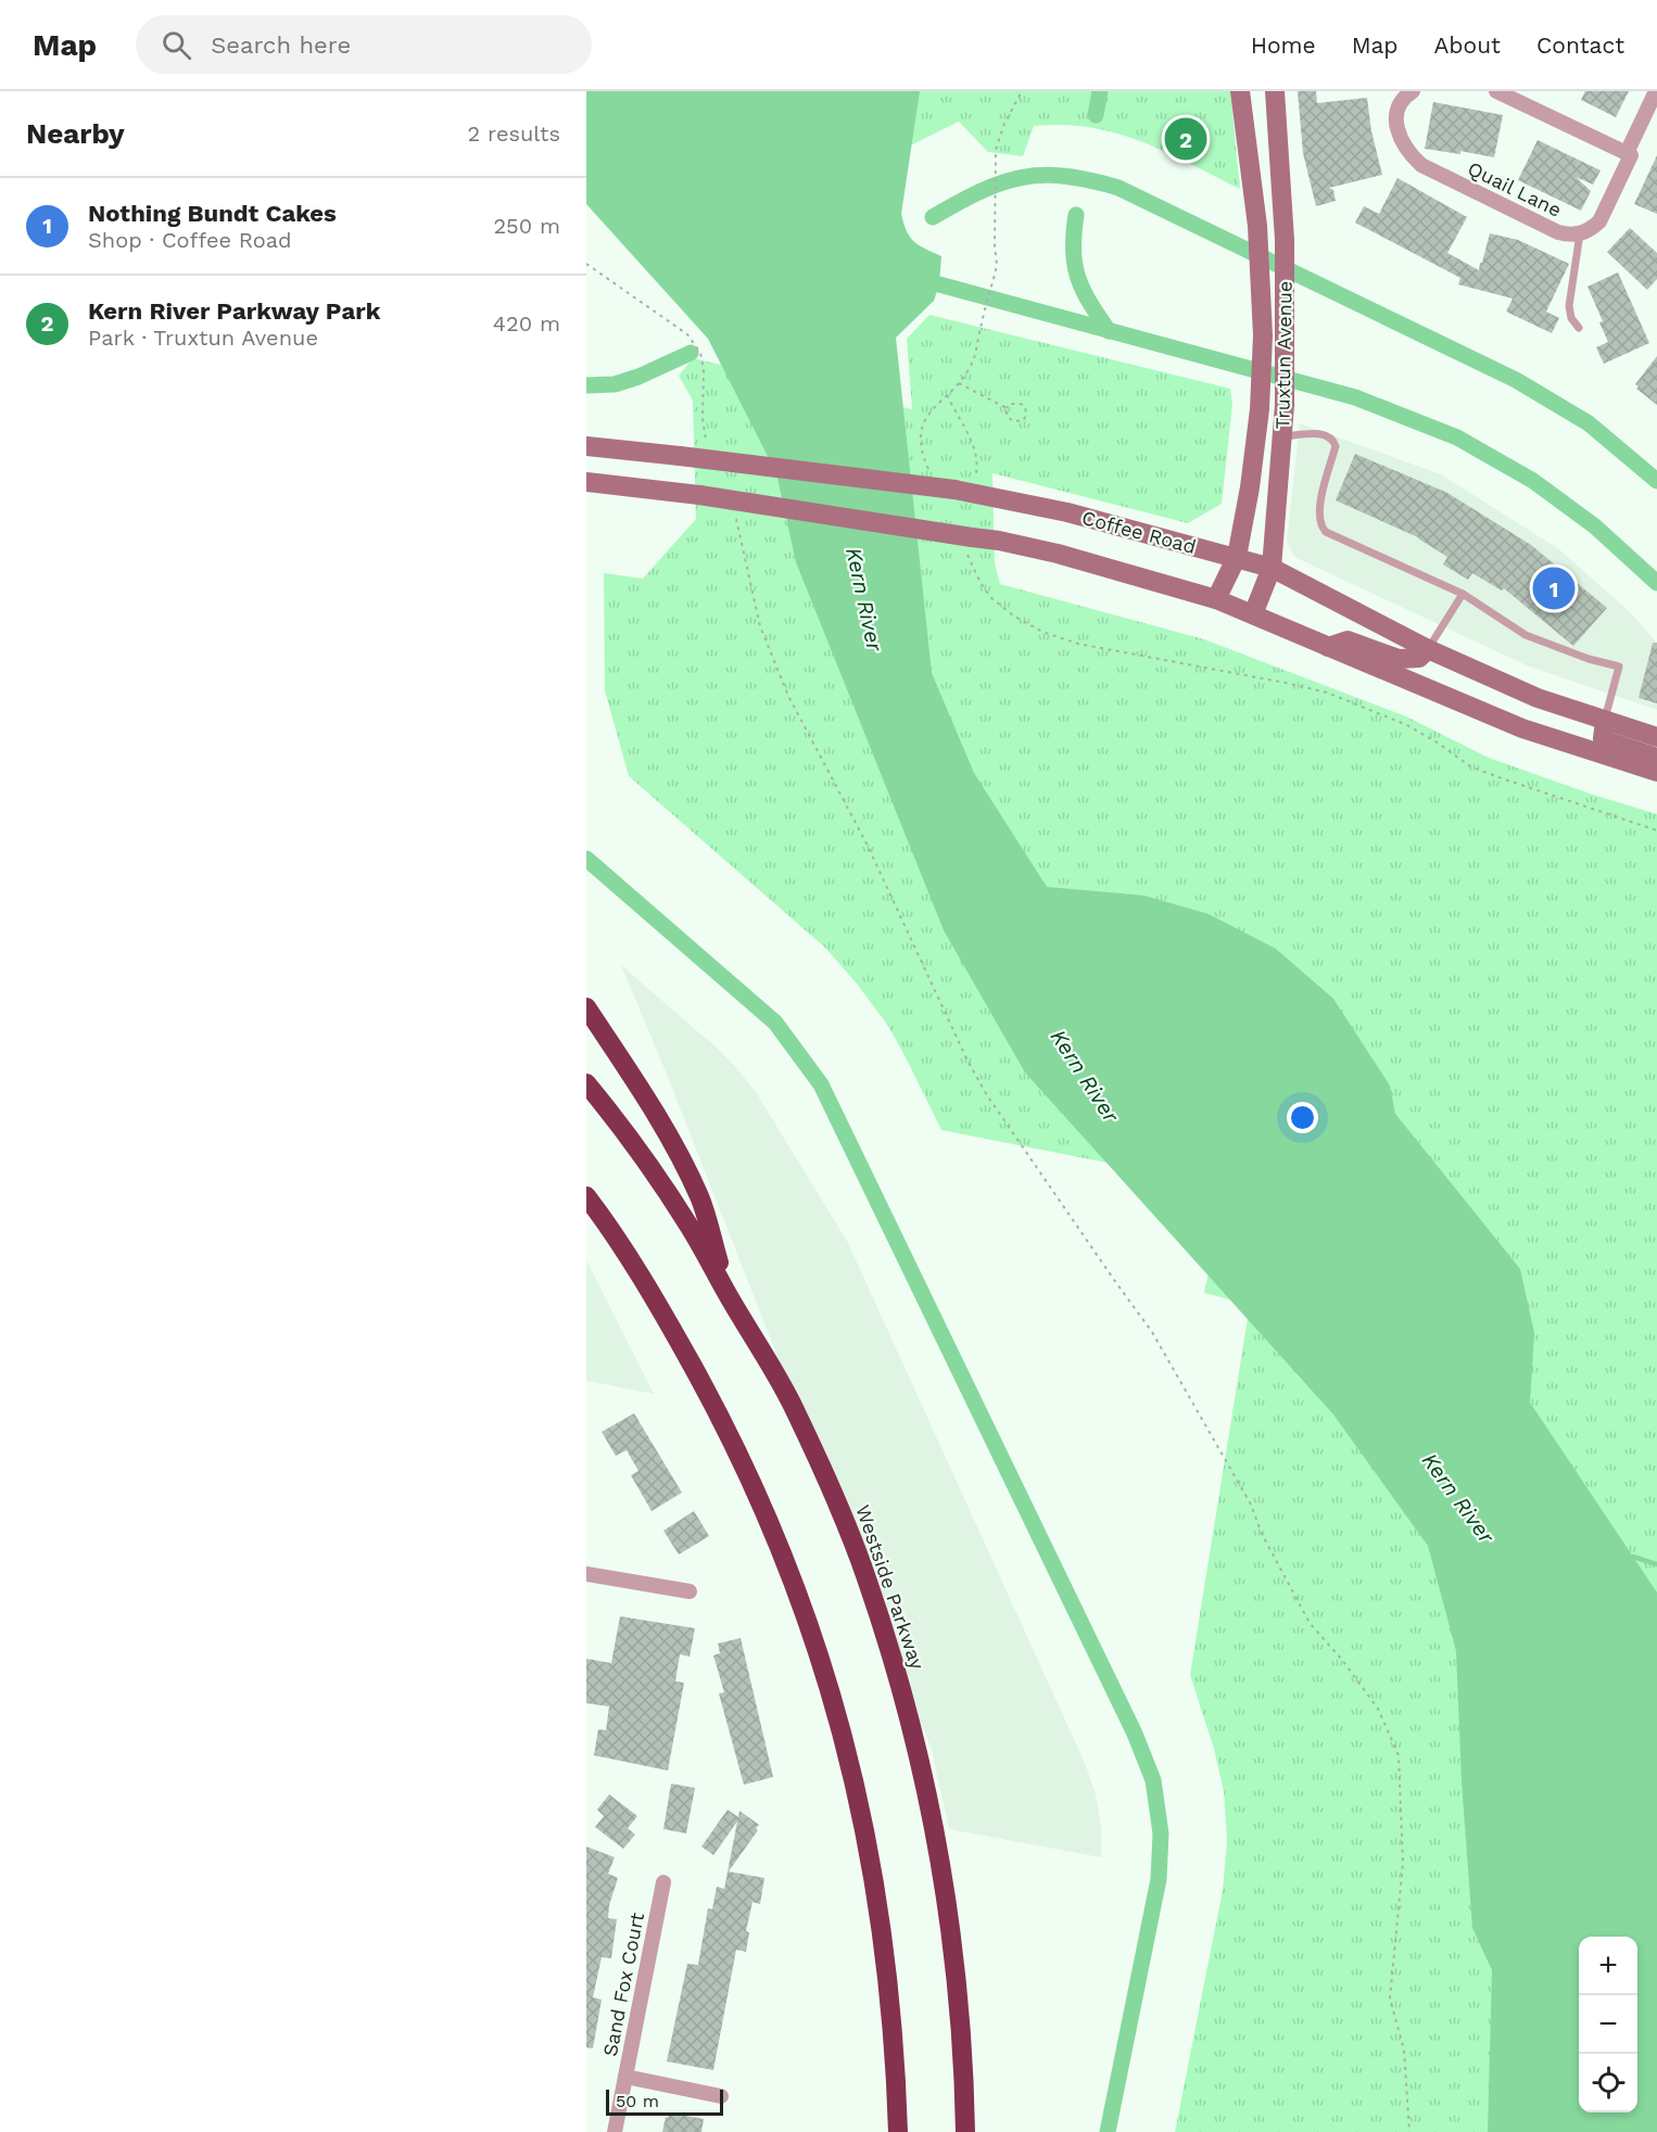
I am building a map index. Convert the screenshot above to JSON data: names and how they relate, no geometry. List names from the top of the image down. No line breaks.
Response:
{"streets":{"highway":["Westside Parkway"],"main road":["Truxtun Avenue","Coffee Road"],"street":["Quail Lane","Sand Fox Court"]},"crossings":[["Truxtun Avenue","Coffee Road"]],"water":["Kern River"],"scale_bar":"50 m","page":{"header":"Map","search":"Search here","nav":["Home","Map","About","Contact"],"heading":["Nearby","2 results"],"pins":["2","1"],"list":[{"mark":"1","name":"Nothing Bundt Cakes","note":"Shop · Coffee Road","value":"250 m"},{"mark":"2","name":"Kern River Parkway Park","note":"Park · Truxtun Avenue","value":"420 m"}],"map_buttons":["+","−"],"scale":"50 m"}}
